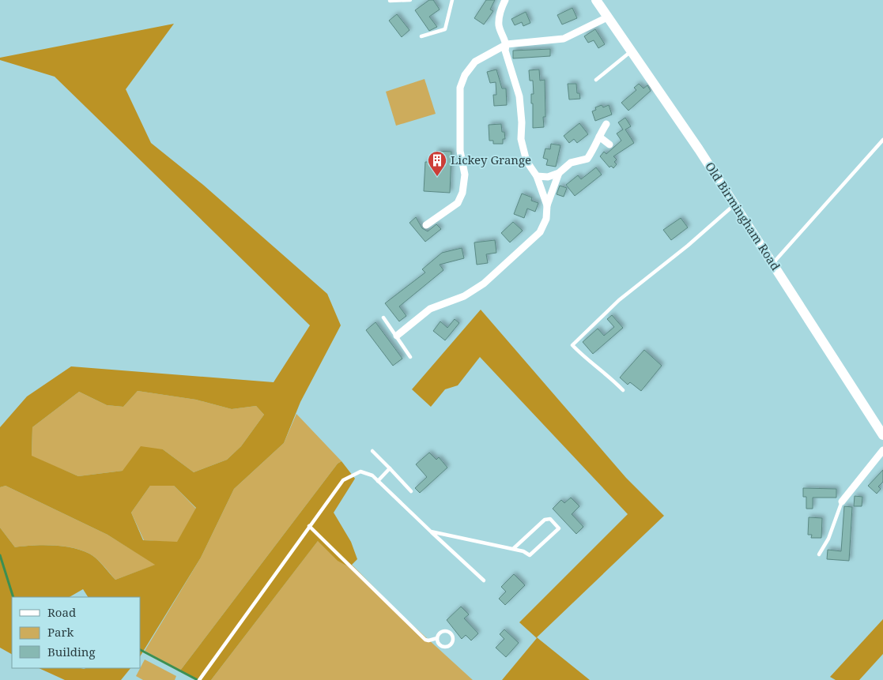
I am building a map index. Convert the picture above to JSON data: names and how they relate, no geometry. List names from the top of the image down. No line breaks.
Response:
{"streets":{"main road":["Old Birmingham Road"]},"places":{"building":["Lickey Grange"]},"legend":["Road","Park","Building"]}
